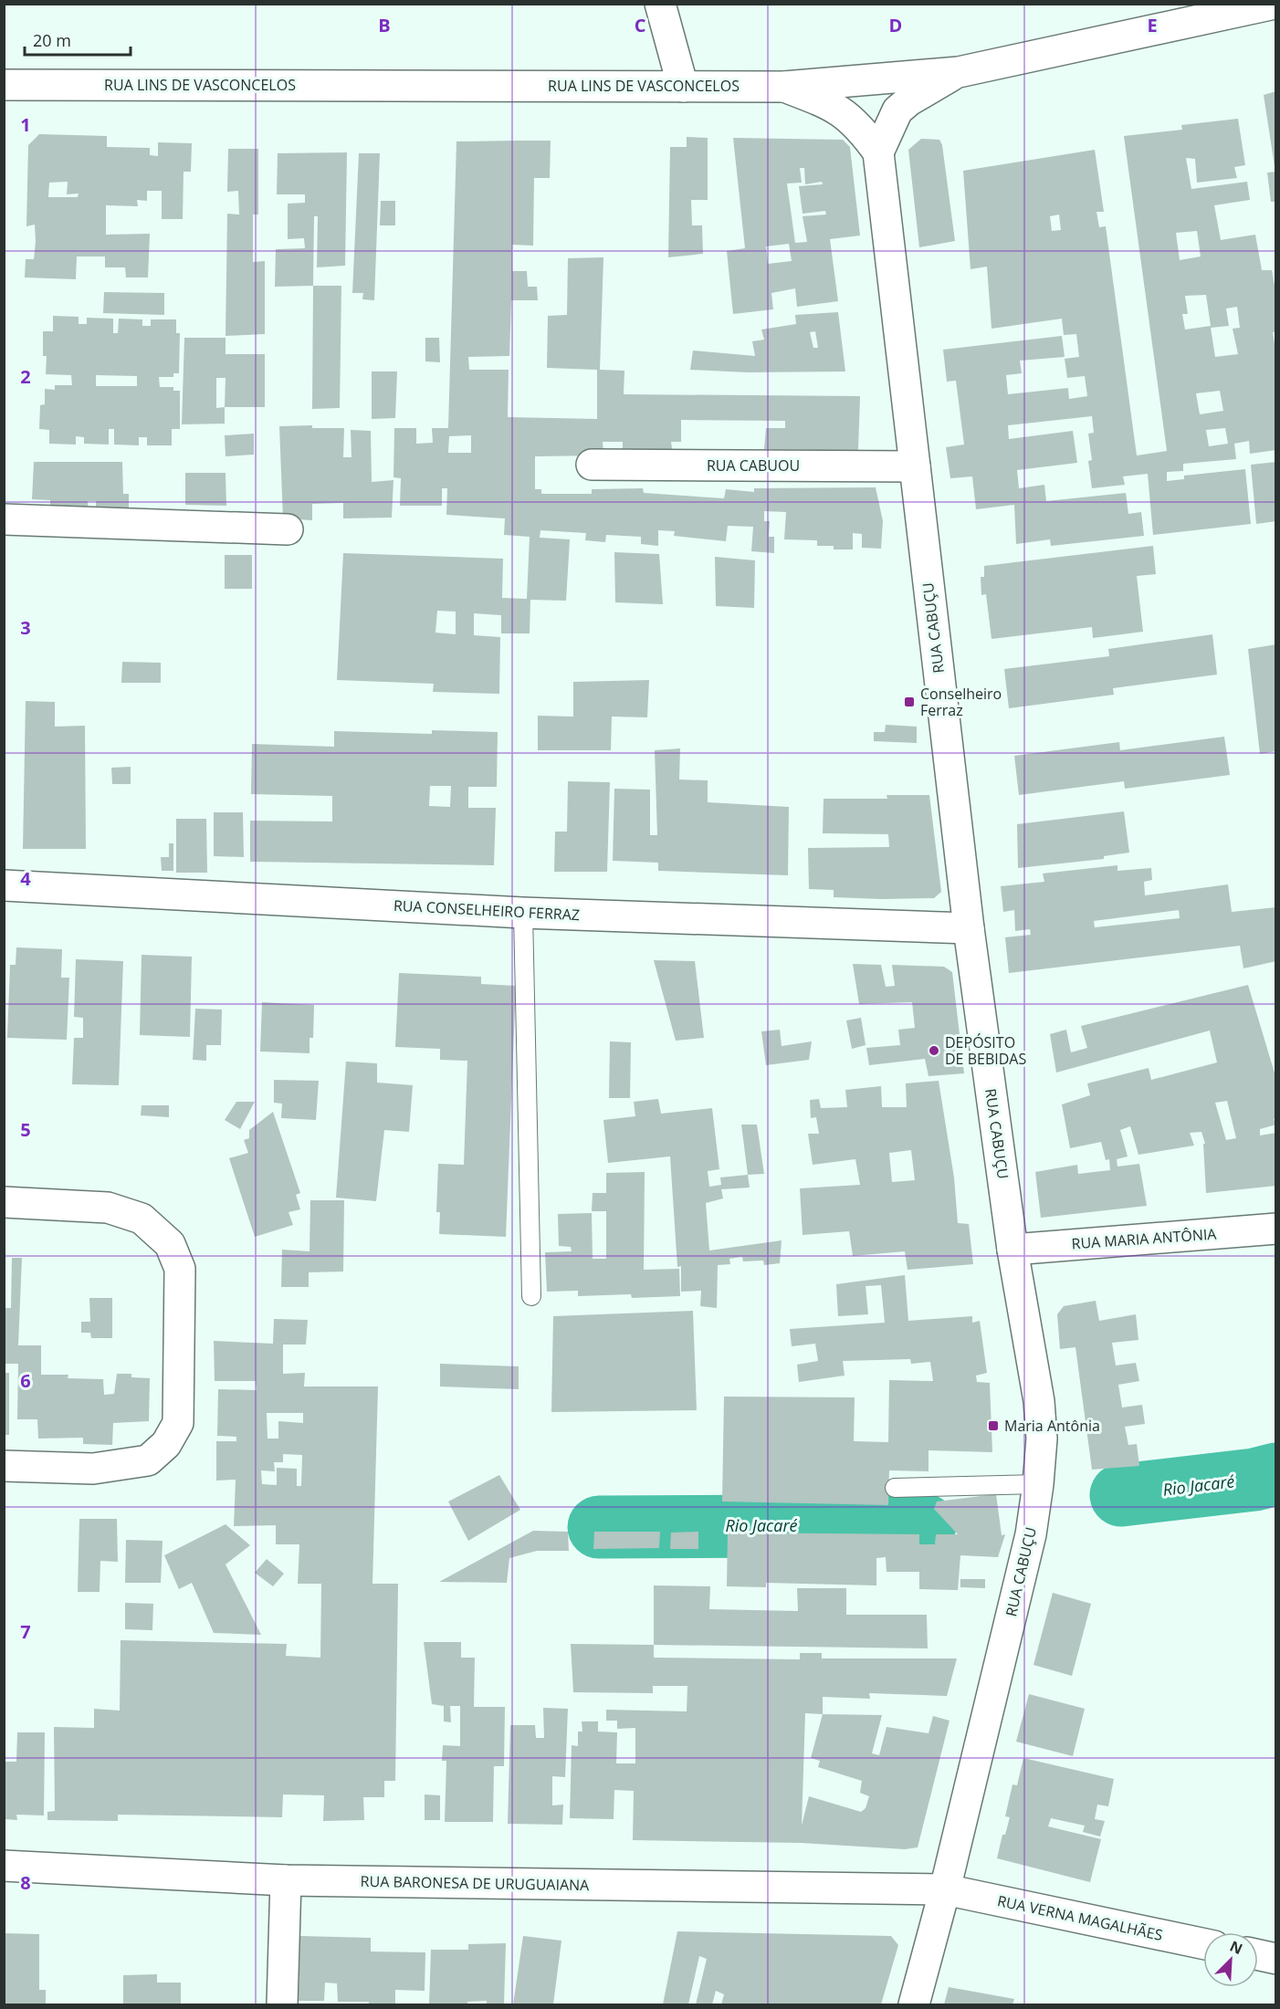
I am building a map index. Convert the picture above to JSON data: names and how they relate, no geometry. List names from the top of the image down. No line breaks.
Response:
{"streets":{"street":["RUA LINS DE VASCONCELOS","RUA CABUOU","RUA CABUÇU","RUA CONSELHEIRO FERRAZ","RUA MARIA ANTÔNIA","RUA BARONESA DE URUGUAIANA","RUA VERNA MAGALHÃES"]},"crossings":[["RUA LINS DE VASCONCELOS","RUA CABUÇU"],["RUA CABUOU","RUA CABUÇU"],["RUA CABUÇU","RUA CONSELHEIRO FERRAZ"],["RUA CABUÇU","RUA MARIA ANTÔNIA"],["RUA CABUÇU","RUA BARONESA DE URUGUAIANA"],["RUA CABUÇU","RUA VERNA MAGALHÃES"],["RUA BARONESA DE URUGUAIANA","RUA VERNA MAGALHÃES"]],"water":["Rio Jacaré"],"places":{"transit":["Conselheiro Ferraz","Maria Antônia"],"other":["DEPÓSITO DE BEBIDAS"]},"scale_bar":"20 m","north":"top right","grid":{"columns":["B","C","D","E"],"rows":["1","2","3","4","5","6","7","8"]}}
